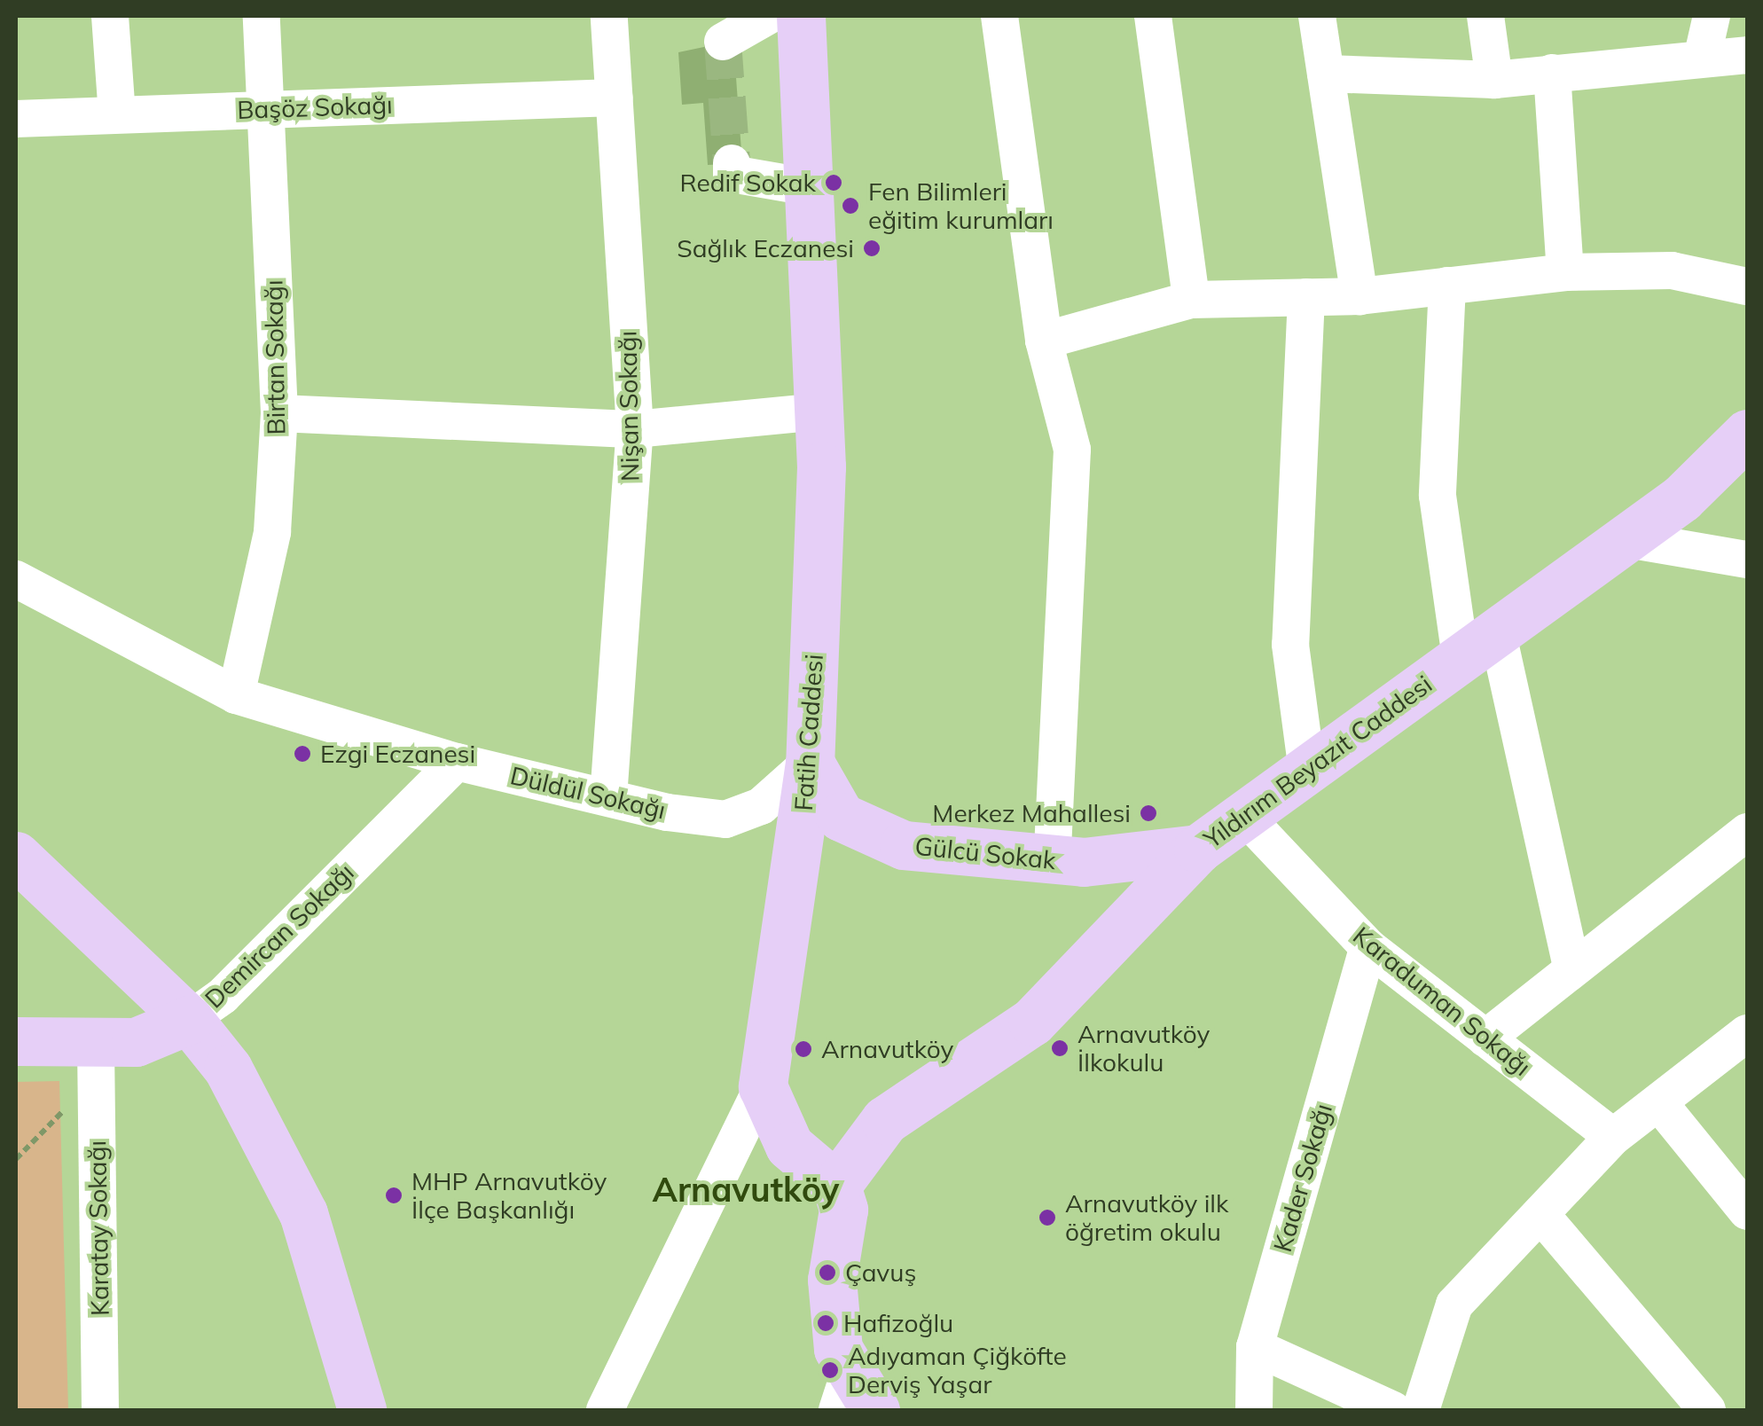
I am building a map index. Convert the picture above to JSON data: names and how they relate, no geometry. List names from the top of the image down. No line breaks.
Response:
{"streets":{"main road":["Fatih Caddesi","Yıldırım Beyazıt Caddesi","Gülcü Sokak","Demircan Sokağı"],"street":["Başöz Sokağı","Birtan Sokağı","Nişan Sokağı","Düldül Sokağı","Karaduman Sokağı","Kader Sokağı","Karatay Sokağı"]},"crossings":[["Başöz Sokağı","Birtan Sokağı"],["Başöz Sokağı","Nişan Sokağı"],["Birtan Sokağı","Düldül Sokağı"],["Nişan Sokağı","Düldül Sokağı"],["Fatih Caddesi","Düldül Sokağı"],["Fatih Caddesi","Gülcü Sokak"],["Yıldırım Beyazıt Caddesi","Gülcü Sokak"],["Yıldırım Beyazıt Caddesi","Karaduman Sokağı"],["Düldül Sokağı","Gülcü Sokak"],["Düldül Sokağı","Demircan Sokağı"],["Demircan Sokağı","Karatay Sokağı"],["Karaduman Sokağı","Kader Sokağı"]],"districts":["Arnavutköy"],"places":["Redif Sokak","Fen Bilimleri eğitim kurumları","Sağlık Eczanesi","Ezgi Eczanesi","Merkez Mahallesi","Arnavutköy İlkokulu","Arnavutköy","MHP Arnavutköy İlçe Başkanlığı","Arnavutköy ilk öğretim okulu","Çavuş","Hafizoğlu","Adıyaman Çiğköfte Derviş Yaşar"]}
